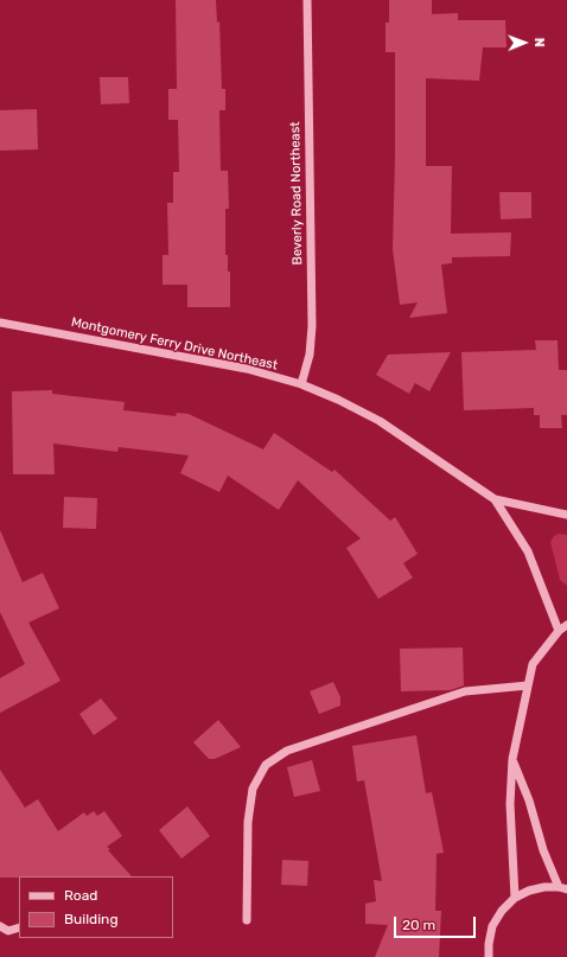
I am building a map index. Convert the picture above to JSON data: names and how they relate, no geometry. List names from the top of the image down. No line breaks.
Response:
{"streets":{"street":["Beverly Road Northeast","Montgomery Ferry Drive Northeast"]},"crossings":[["Beverly Road Northeast","Montgomery Ferry Drive Northeast"]],"legend":["Road","Building"],"scale_bar":"20 m","north":"right"}
